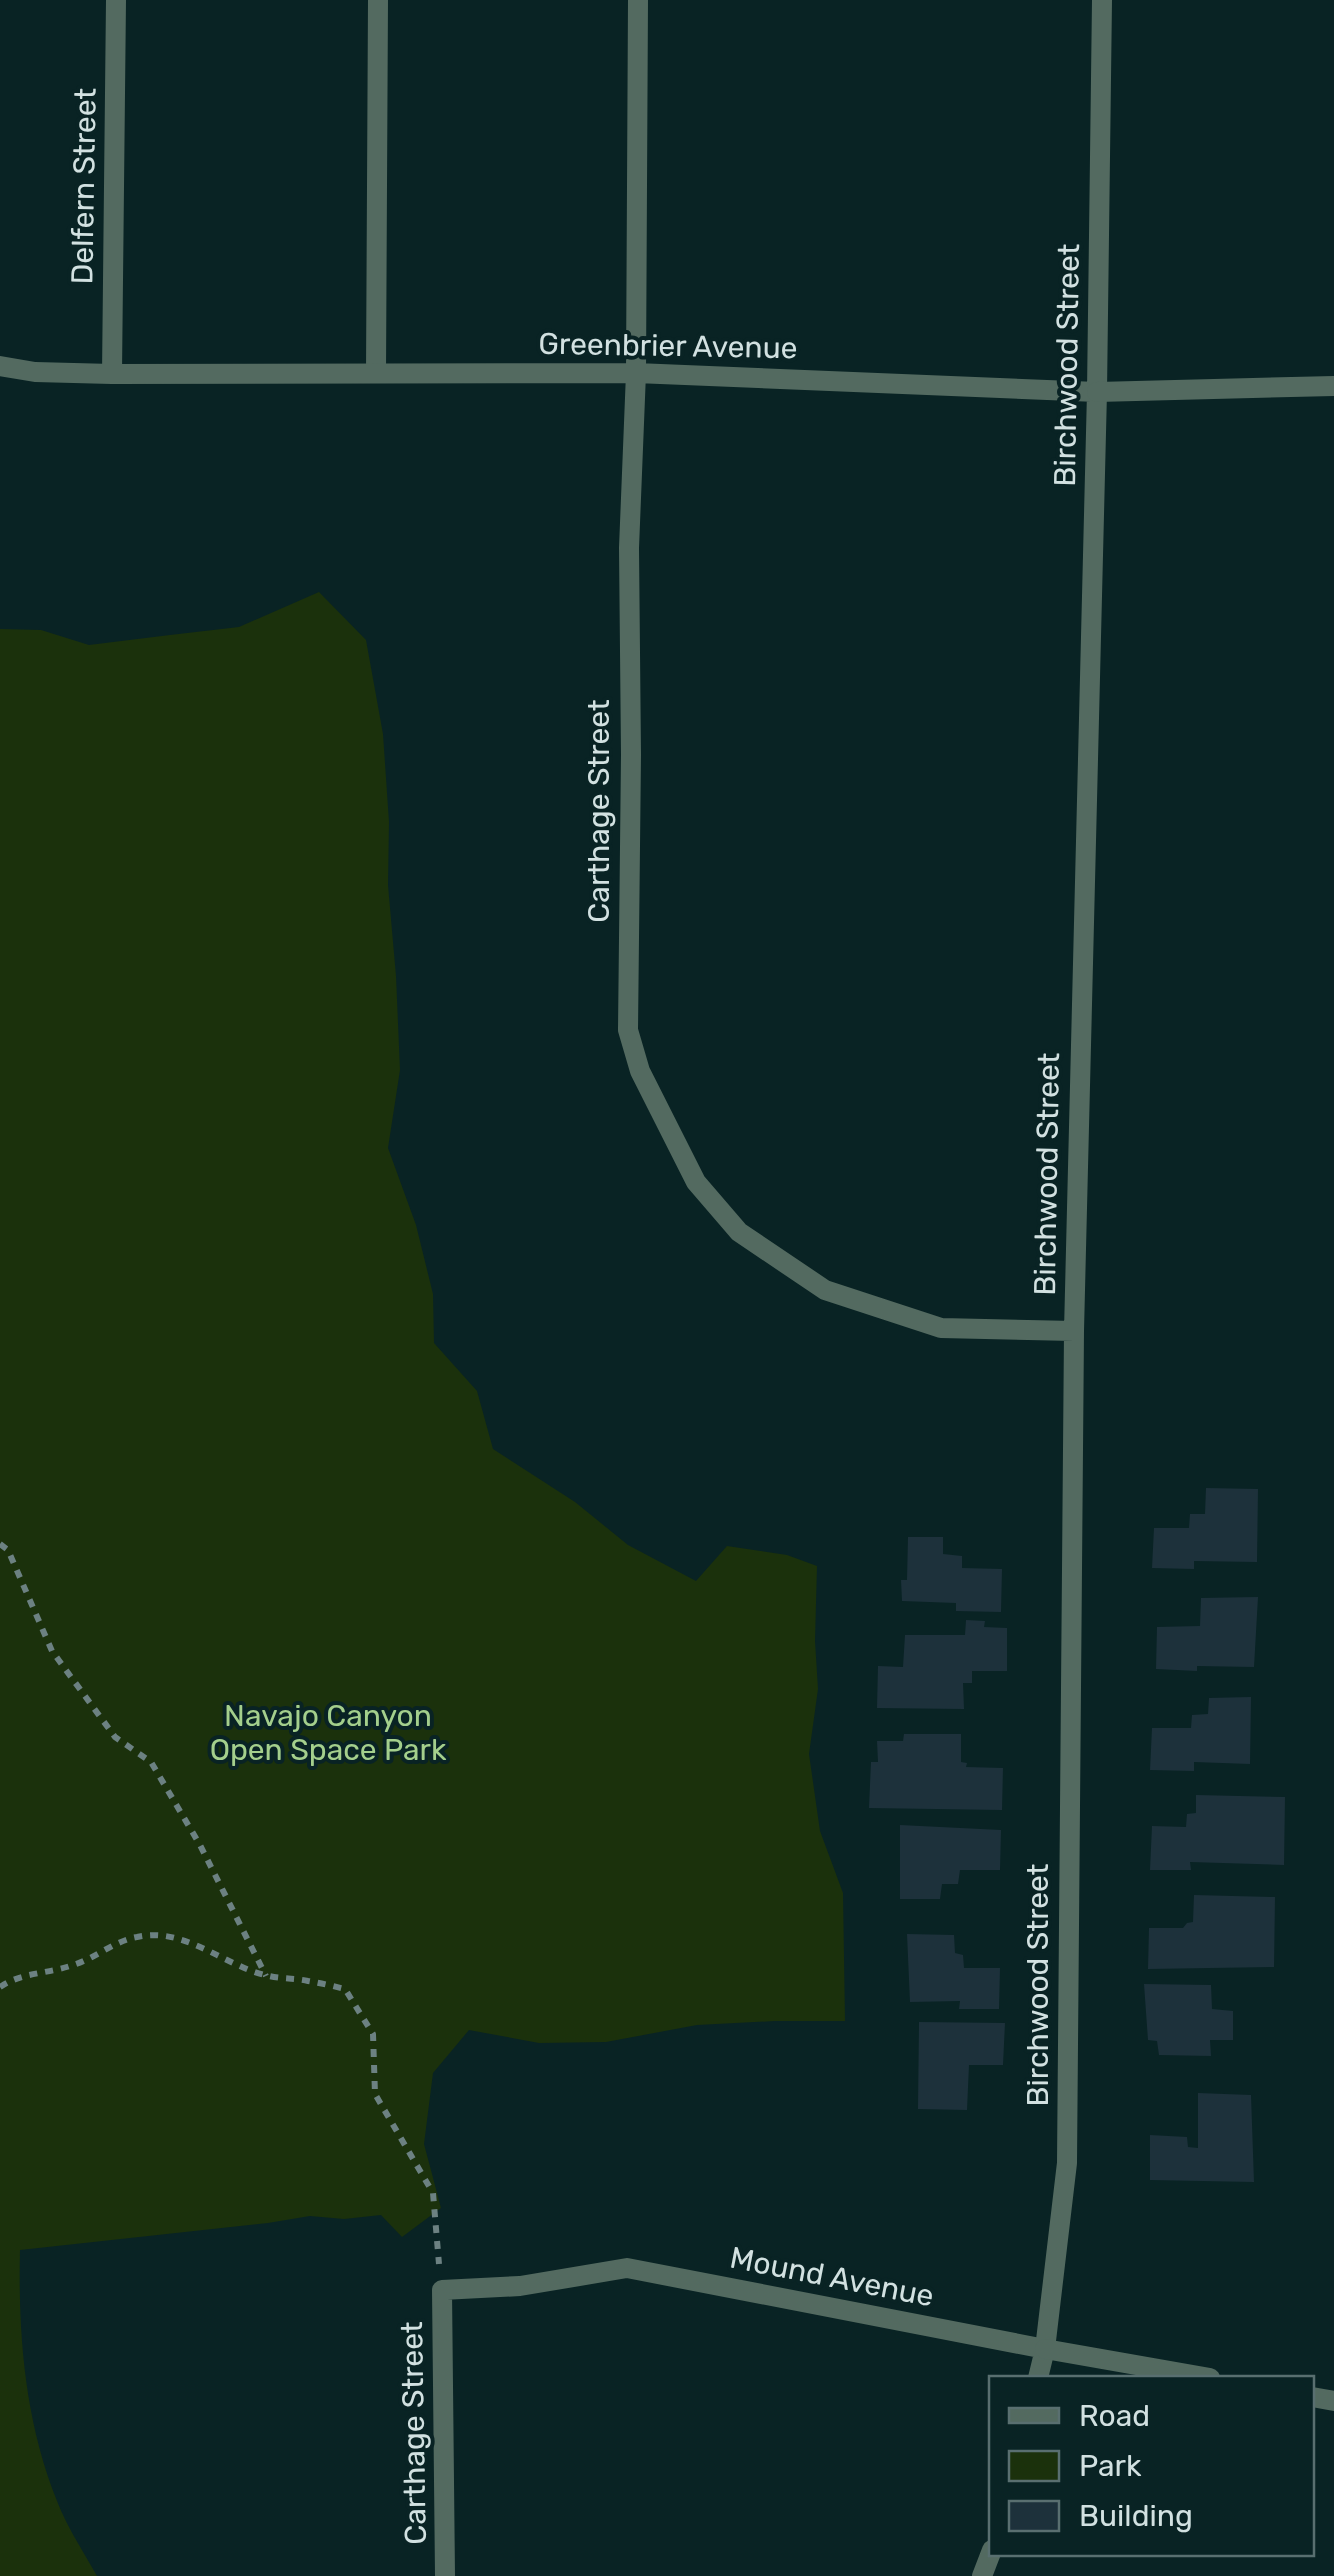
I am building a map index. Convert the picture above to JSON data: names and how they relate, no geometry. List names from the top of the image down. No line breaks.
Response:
{"streets":{"street":["Delfern Street","Greenbrier Avenue","Birchwood Street","Carthage Street","Mound Avenue"]},"crossings":[["Delfern Street","Greenbrier Avenue"],["Greenbrier Avenue","Birchwood Street"],["Greenbrier Avenue","Carthage Street"],["Birchwood Street","Carthage Street"],["Birchwood Street","Mound Avenue"],["Carthage Street","Mound Avenue"]],"parks":["Navajo Canyon Open Space Park"],"legend":["Road","Park","Building"]}
